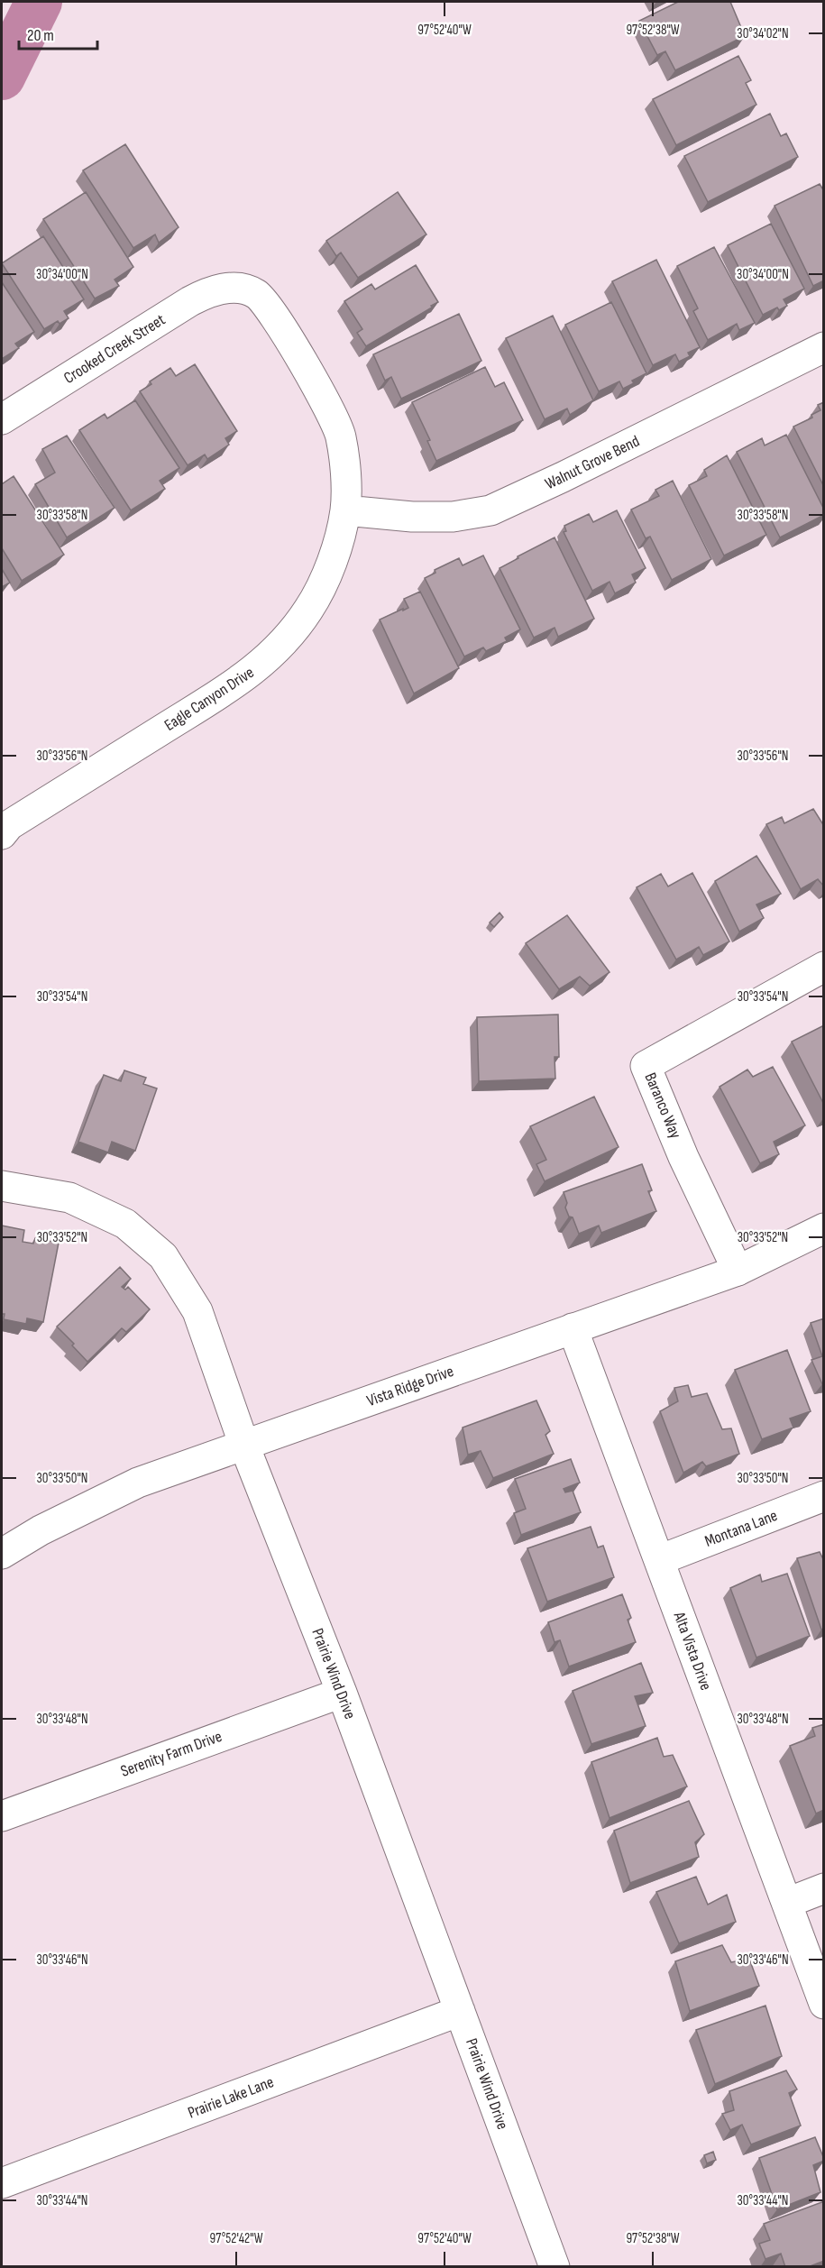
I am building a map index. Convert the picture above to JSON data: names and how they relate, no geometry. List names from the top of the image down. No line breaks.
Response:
{"streets":{"street":["Crooked Creek Street","Walnut Grove Bend","Eagle Canyon Drive","Baranco Way","Vista Ridge Drive","Montana Lane","Alta Vista Drive","Prairie Wind Drive","Serenity Farm Drive","Prairie Lake Lane"]},"crossings":[["Crooked Creek Street","Eagle Canyon Drive"],["Walnut Grove Bend","Eagle Canyon Drive"],["Baranco Way","Vista Ridge Drive"],["Vista Ridge Drive","Alta Vista Drive"],["Vista Ridge Drive","Prairie Wind Drive"],["Montana Lane","Alta Vista Drive"],["Prairie Wind Drive","Serenity Farm Drive"],["Prairie Wind Drive","Prairie Lake Lane"]],"scale_bar":"20 m","coordinates":["97°52'40\"W","97°52'38\"W","30°34'02\"N","30°34'00\"N","30°33'58\"N","30°33'56\"N","30°33'54\"N","30°33'52\"N","30°33'50\"N","30°33'48\"N","30°33'46\"N","30°33'44\"N","97°52'42\"W"]}
